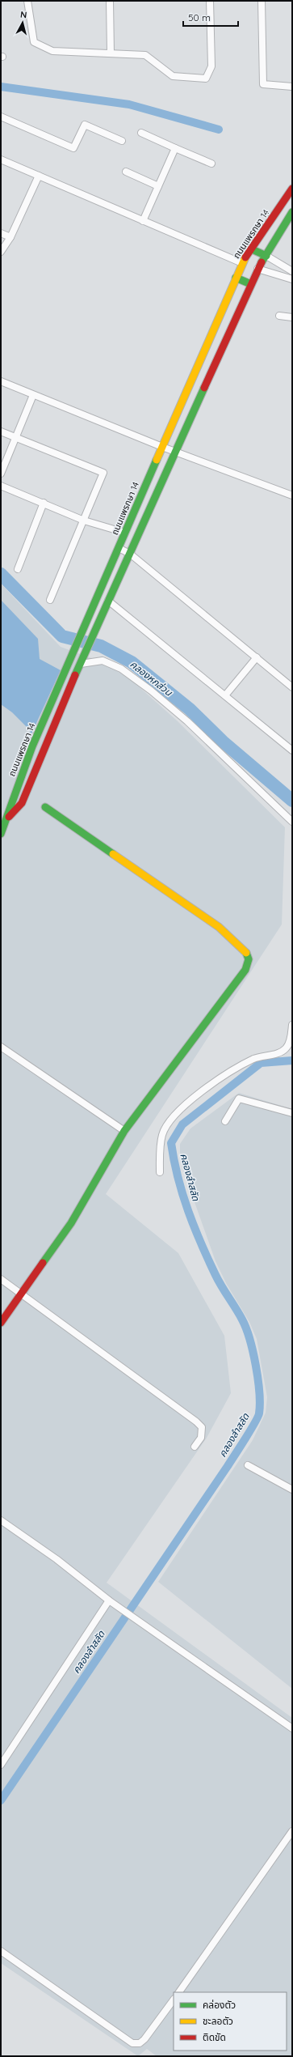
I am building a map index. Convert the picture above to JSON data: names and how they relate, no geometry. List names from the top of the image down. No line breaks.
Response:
{"streets":{"main road":["ถนนแพรกษา 14"]},"water":["คลองหกส่วน","คลองลำสลัด"],"legend":["คล่องตัว","ชะลอตัว","ติดขัด"],"scale_bar":"50 m","north":"top"}
